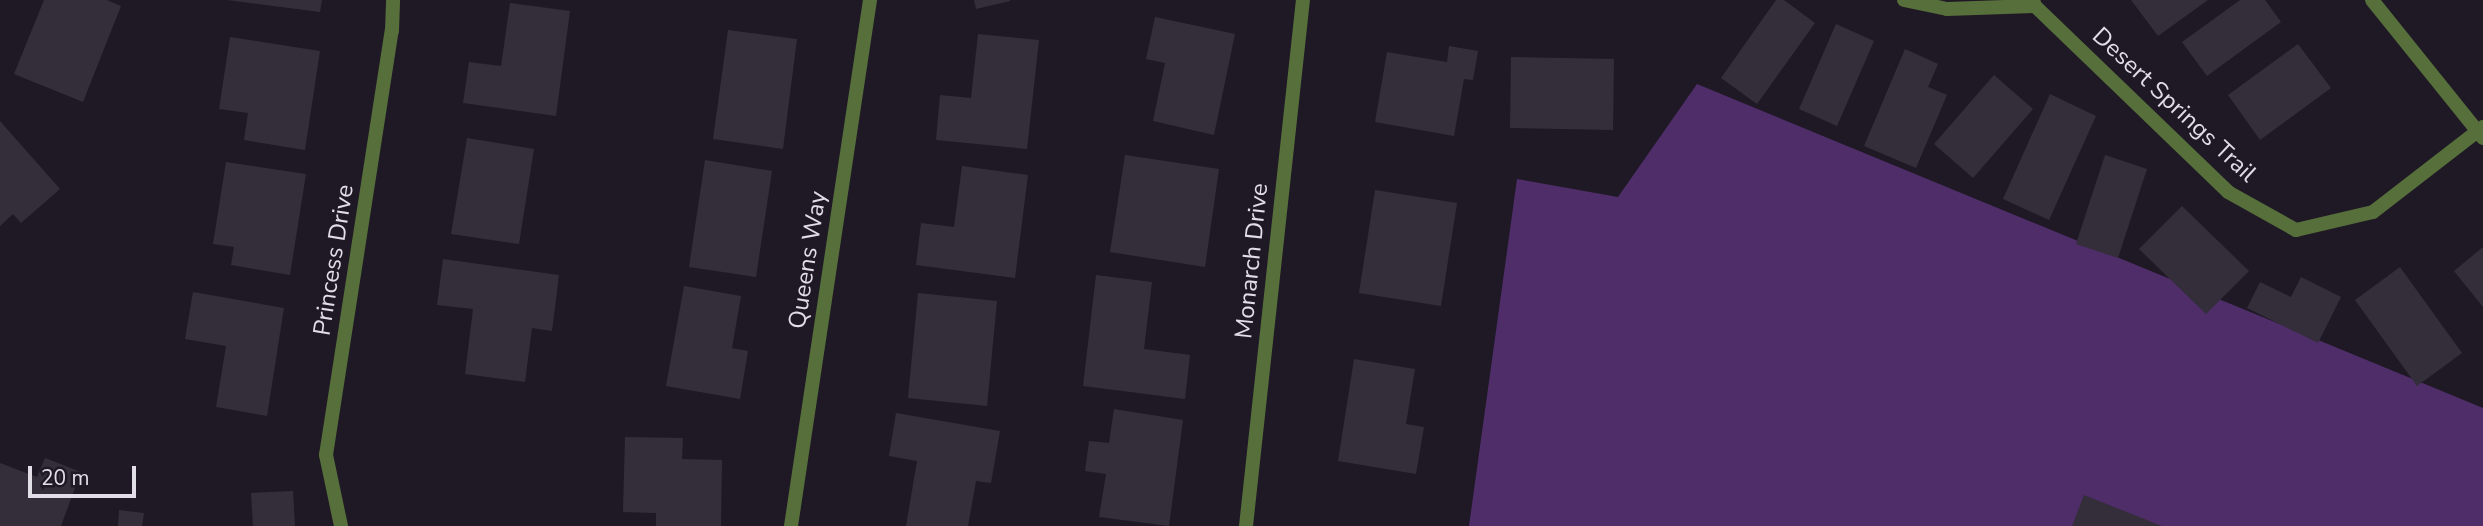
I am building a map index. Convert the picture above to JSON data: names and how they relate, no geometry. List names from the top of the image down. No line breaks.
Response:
{"streets":{"street":["Desert Springs Trail","Princess Drive","Queens Way","Monarch Drive"]},"scale_bar":"20 m"}
